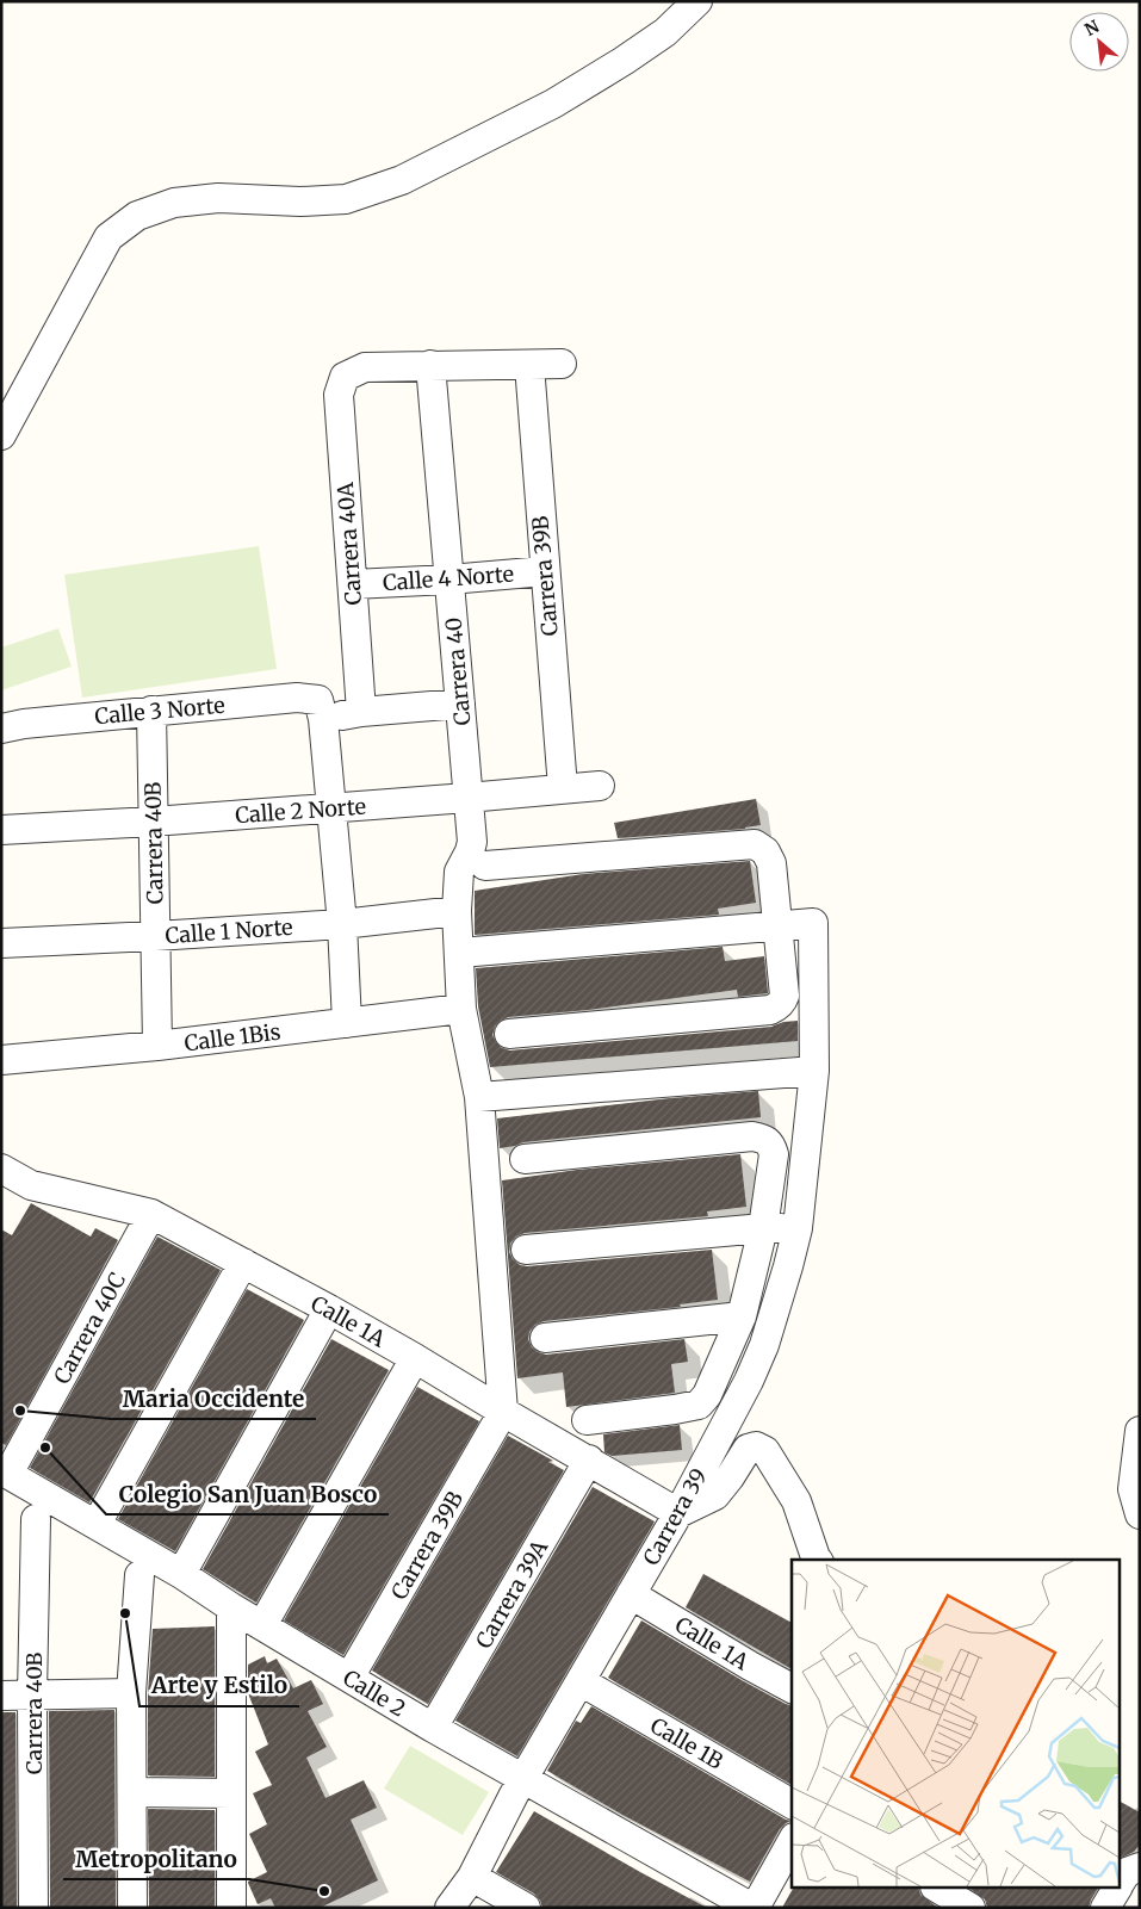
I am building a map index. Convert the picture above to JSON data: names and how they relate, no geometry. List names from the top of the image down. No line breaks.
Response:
{"streets":{"street":["Carrera 40A","Carrera 39B","Calle 4 Norte","Carrera 40","Calle 3 Norte","Calle 2 Norte","Carrera 40B","Calle 1 Norte","Calle 1Bis","Calle 1A","Carrera 40C","Carrera 39","Carrera 39A","Calle 2","Calle 1B"]},"crossings":[["Carrera 40A","Calle 4 Norte"],["Carrera 40A","Carrera 40"],["Carrera 40A","Calle 3 Norte"],["Carrera 39B","Calle 4 Norte"],["Carrera 39B","Calle 2 Norte"],["Carrera 39B","Calle 1A"],["Carrera 39B","Calle 2"],["Calle 4 Norte","Carrera 40"],["Carrera 40","Calle 3 Norte"],["Carrera 40","Calle 2 Norte"],["Carrera 40","Calle 1 Norte"],["Calle 3 Norte","Carrera 40B"],["Calle 2 Norte","Carrera 40B"],["Carrera 40B","Calle 1 Norte"],["Carrera 40B","Calle 1Bis"],["Calle 1A","Carrera 40C"],["Calle 1A","Carrera 39"],["Calle 1A","Carrera 39A"],["Carrera 40C","Calle 2"],["Carrera 39","Calle 2"],["Carrera 39","Calle 1B"],["Carrera 39A","Calle 2"]],"places":["Maria Occidente","Colegio San Juan Bosco","Arte y Estilo","Metropolitano"],"north":"top left"}
